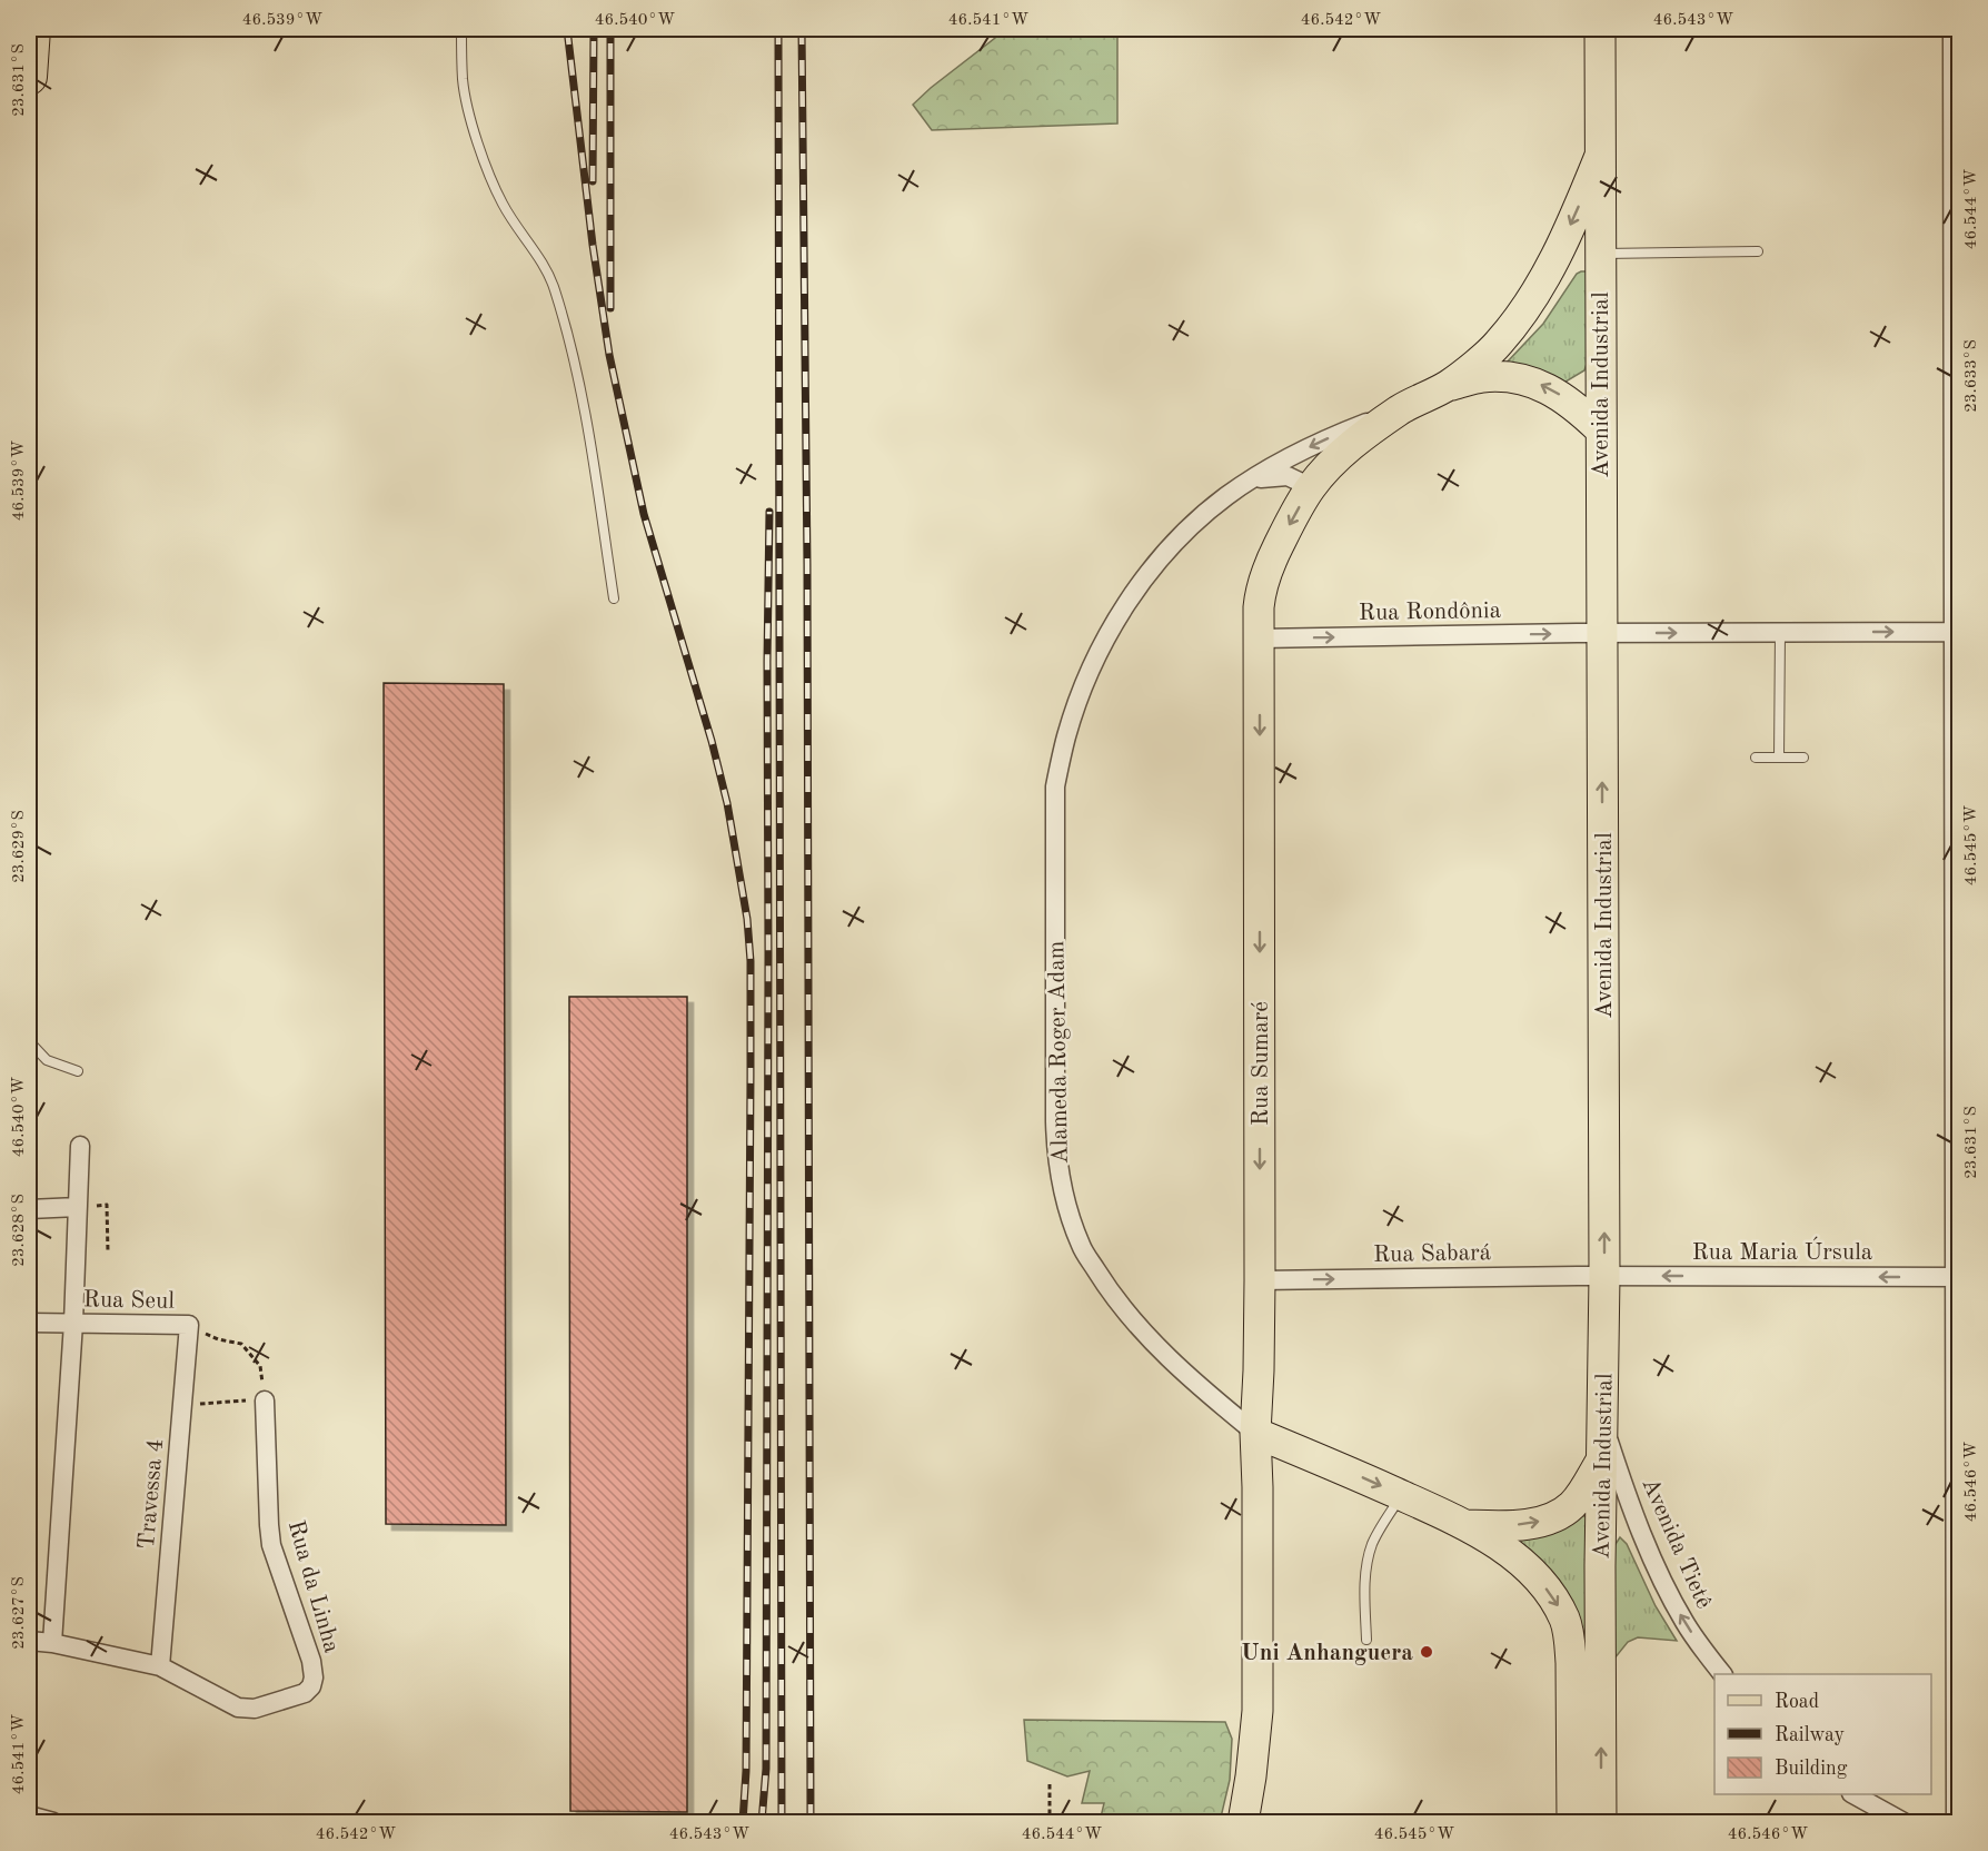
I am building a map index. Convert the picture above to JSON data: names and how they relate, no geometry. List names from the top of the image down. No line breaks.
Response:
{"streets":{"main road":["Avenida Industrial","Alameda Roger Adam","Rua Sumaré"],"street":["Rua Rondônia","Rua Maria Úrsula","Rua Sabará","Rua Seul","Travessa 4","Avenida Tietê","Rua da Linha"]},"crossings":[["Avenida Industrial","Rua Rondônia"],["Avenida Industrial","Alameda Roger Adam"],["Avenida Industrial","Rua Sumaré"],["Avenida Industrial","Rua Maria Úrsula"],["Avenida Industrial","Rua Sabará"],["Avenida Industrial","Avenida Tietê"],["Rua Rondônia","Rua Sumaré"],["Alameda Roger Adam","Rua Sumaré"],["Rua Sumaré","Rua Sabará"],["Rua Maria Úrsula","Rua Sabará"],["Rua Seul","Travessa 4"],["Rua Seul","Rua da Linha"],["Travessa 4","Rua da Linha"]],"one_way":["Avenida Industrial","Rua Rondônia","Rua Sumaré","Rua Maria Úrsula","Rua Sabará","Avenida Tietê"],"places":["Uni Anhanguera"],"legend":["Road","Railway","Building"],"coordinates":["46.539°W","46.540°W","46.541°W","46.542°W","46.543°W","23.631°S","46.544°W","23.633°S","46.545°W","23.629°S","23.628°S","46.546°W","23.627°S"]}
